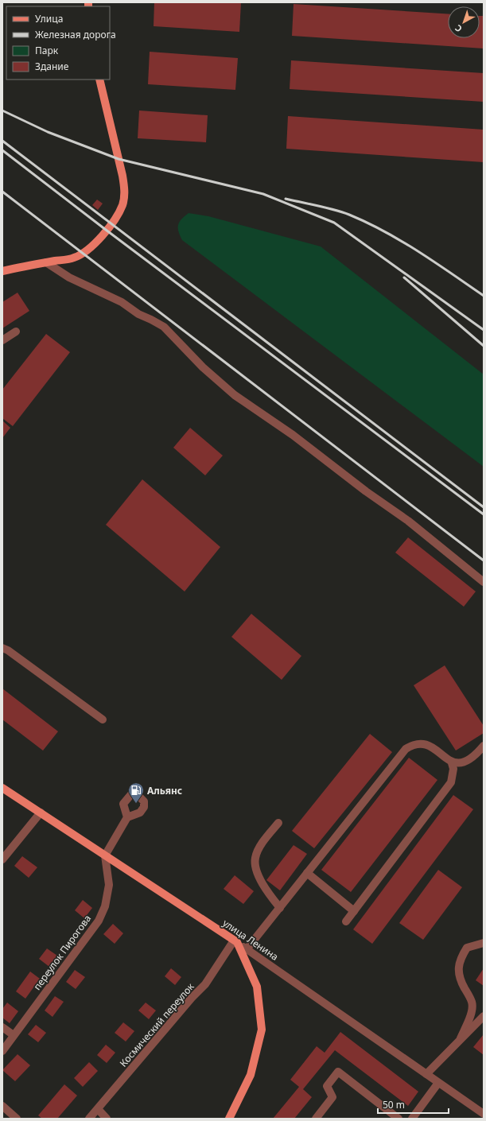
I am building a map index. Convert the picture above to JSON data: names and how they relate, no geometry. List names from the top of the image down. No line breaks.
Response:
{"streets":{"main road":["улица Ленина"],"street":["переулок Пирогова","Космический переулок"]},"crossings":[["улица Ленина","переулок Пирогова"],["улица Ленина","Космический переулок"]],"places":{"fuel station":["Альянс"]},"legend":["Улица","Железная дорога","Парк","Здание"],"scale_bar":"50 m","north":"bottom left"}
